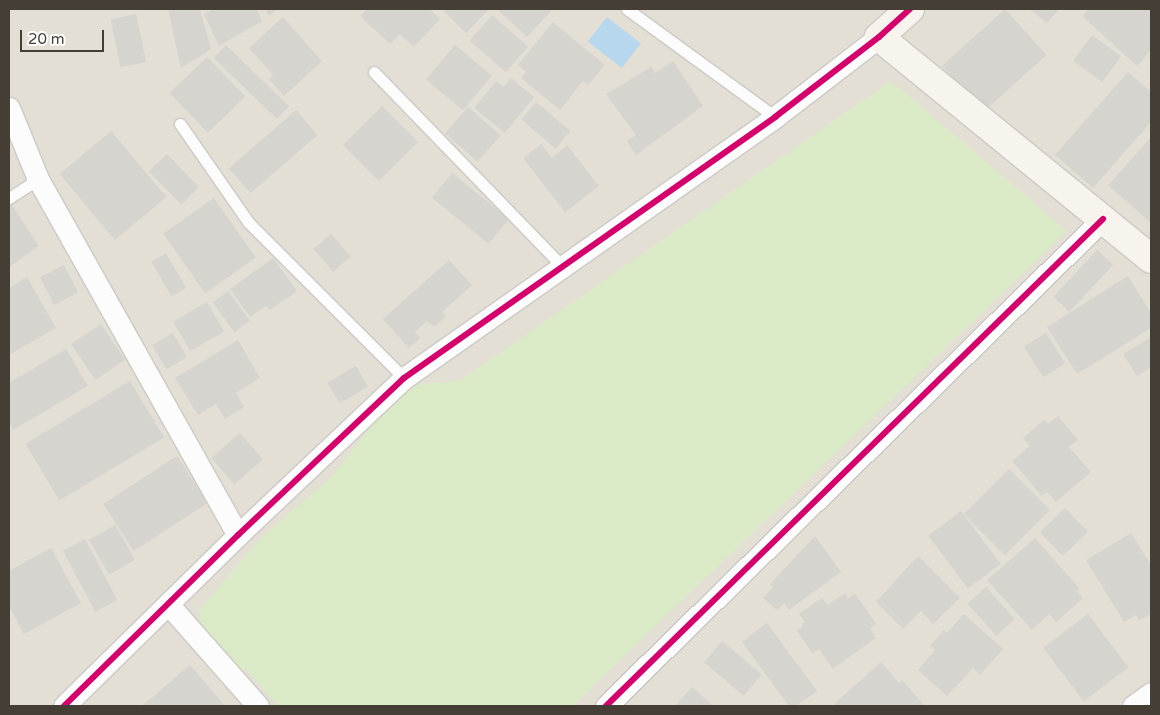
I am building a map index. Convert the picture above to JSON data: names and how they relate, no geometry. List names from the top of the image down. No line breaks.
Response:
{"scale_bar":"20 m"}
